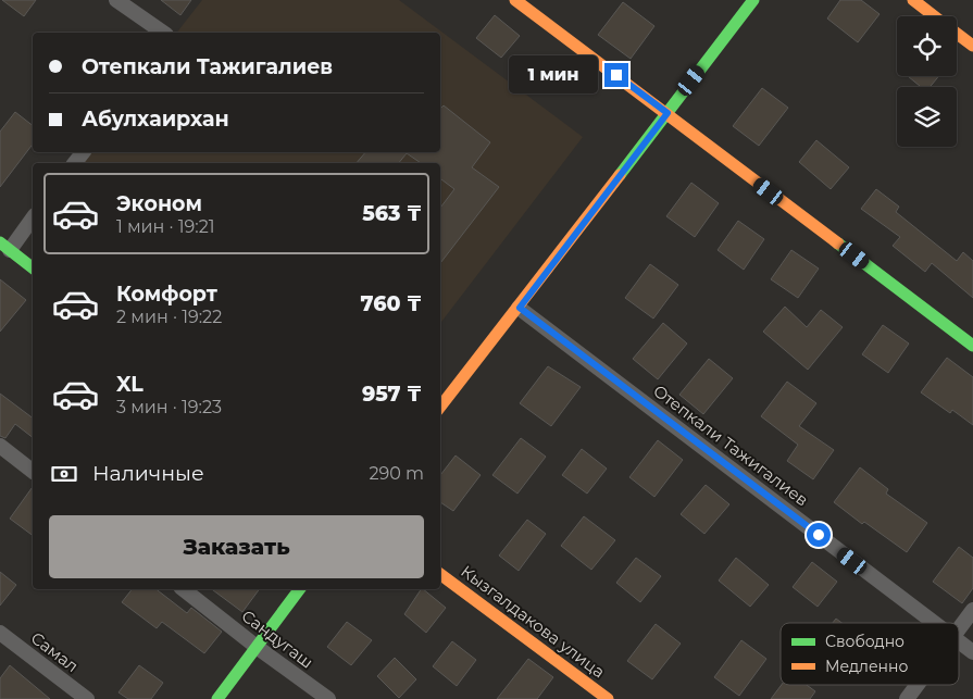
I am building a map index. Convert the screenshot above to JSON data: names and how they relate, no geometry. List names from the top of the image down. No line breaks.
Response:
{"streets":{"street":["Отепкали Тажигалиев","Кызгалдакова улица","Сандугаш","Самал"]},"legend":["Свободно","Медленно"],"page":{"banner":["Отепкали Тажигалиев","Абулхаирхан"],"bubble":"1 мин","list":[{"name":"Эконом","note":"1 мин · 19:21","value":"563 ₸"},{"name":"Комфорт","note":"2 мин · 19:22","value":"760 ₸"},{"name":"XL","note":"3 мин · 19:23","value":"957 ₸"}],"pay":["Наличные","290 m"],"buttons":"Заказать"}}
